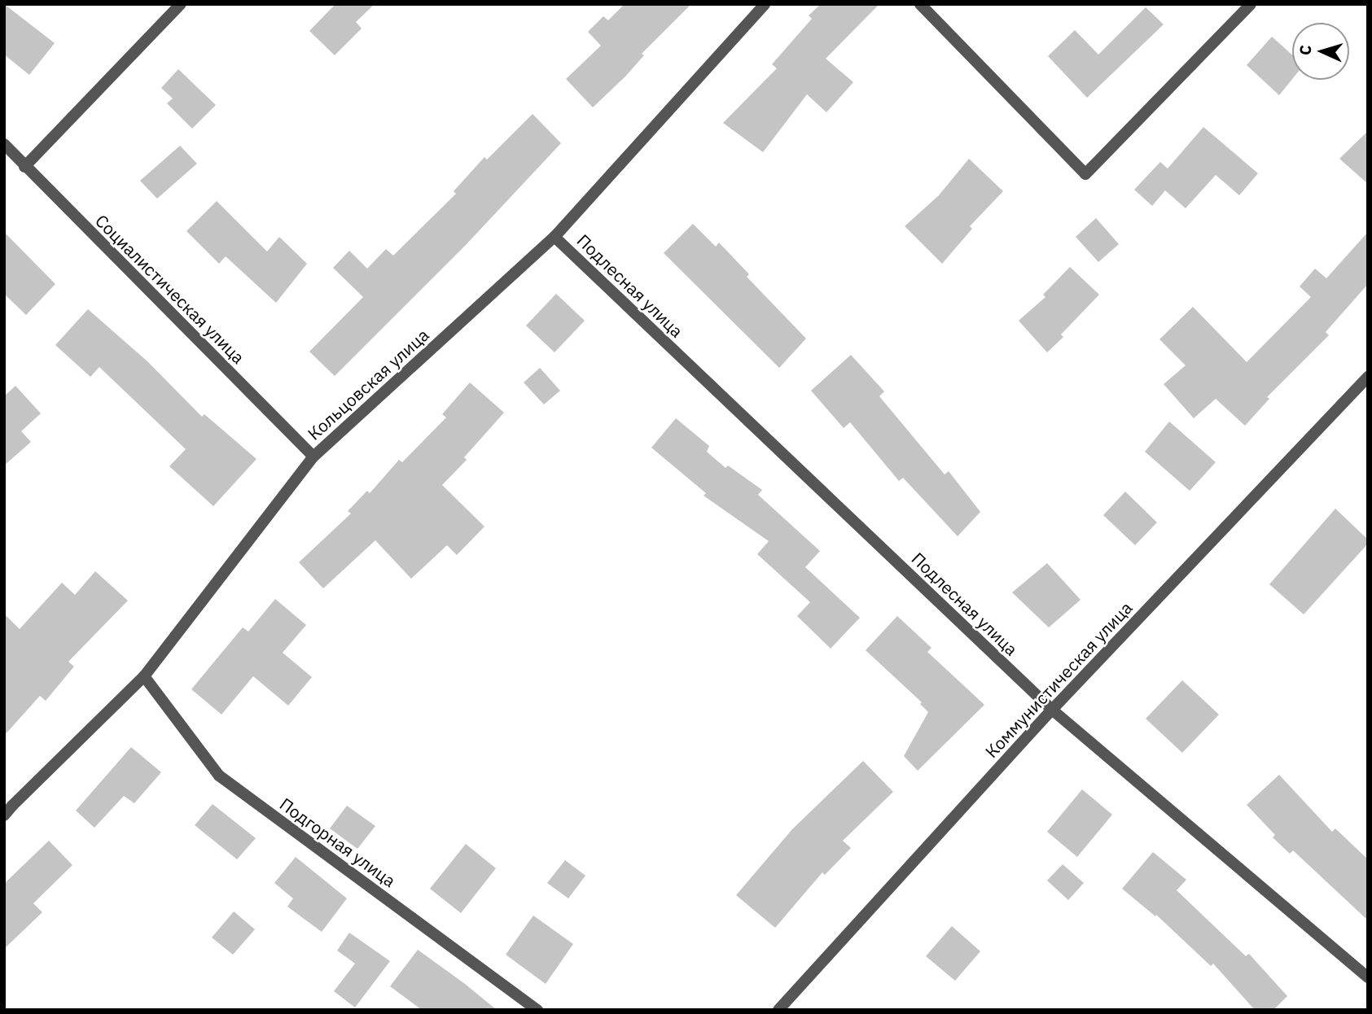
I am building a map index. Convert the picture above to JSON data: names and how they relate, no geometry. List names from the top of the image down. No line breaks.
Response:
{"streets":{"street":["Подлесная улица","Социалистическая улица","Кольцовская улица","Коммунистическая улица","Подгорная улица"]},"crossings":[["Подлесная улица","Кольцовская улица"],["Подлесная улица","Коммунистическая улица"],["Социалистическая улица","Кольцовская улица"],["Кольцовская улица","Подгорная улица"]],"north":"left"}
